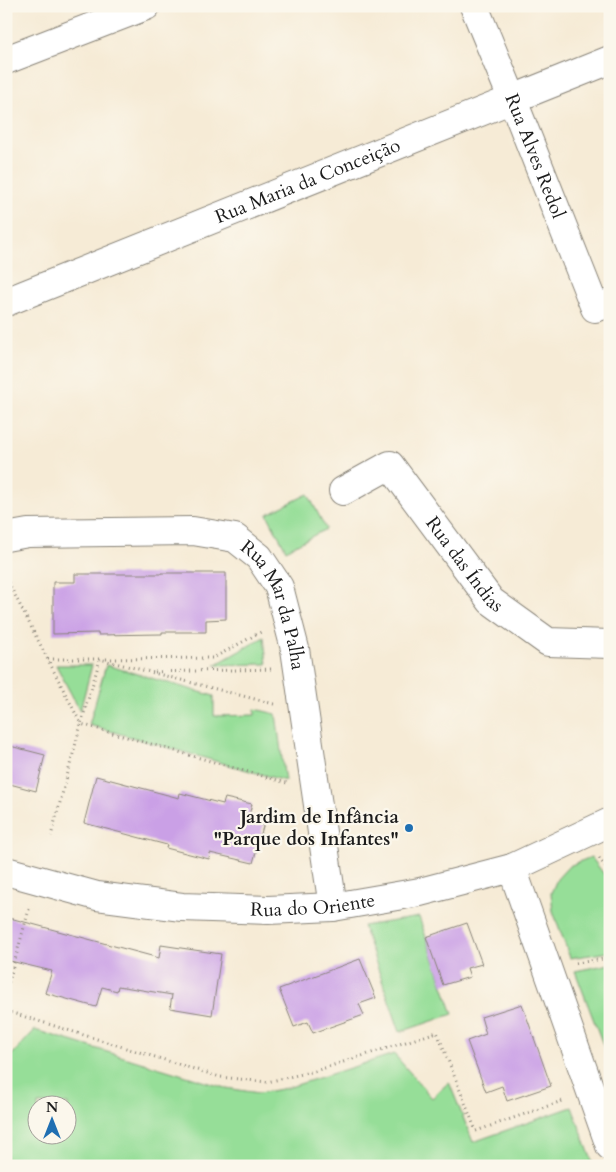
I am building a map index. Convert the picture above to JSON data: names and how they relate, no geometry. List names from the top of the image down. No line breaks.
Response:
{"streets":{"street":["Rua Alves Redol","Rua Maria da Conceição","Rua das Índias","Rua Mar da Palha","Rua do Oriente"]},"crossings":[["Rua Alves Redol","Rua Maria da Conceição"],["Rua Mar da Palha","Rua do Oriente"]],"places":["Jardim de Infância \"Parque dos Infantes\""],"north":"top"}
